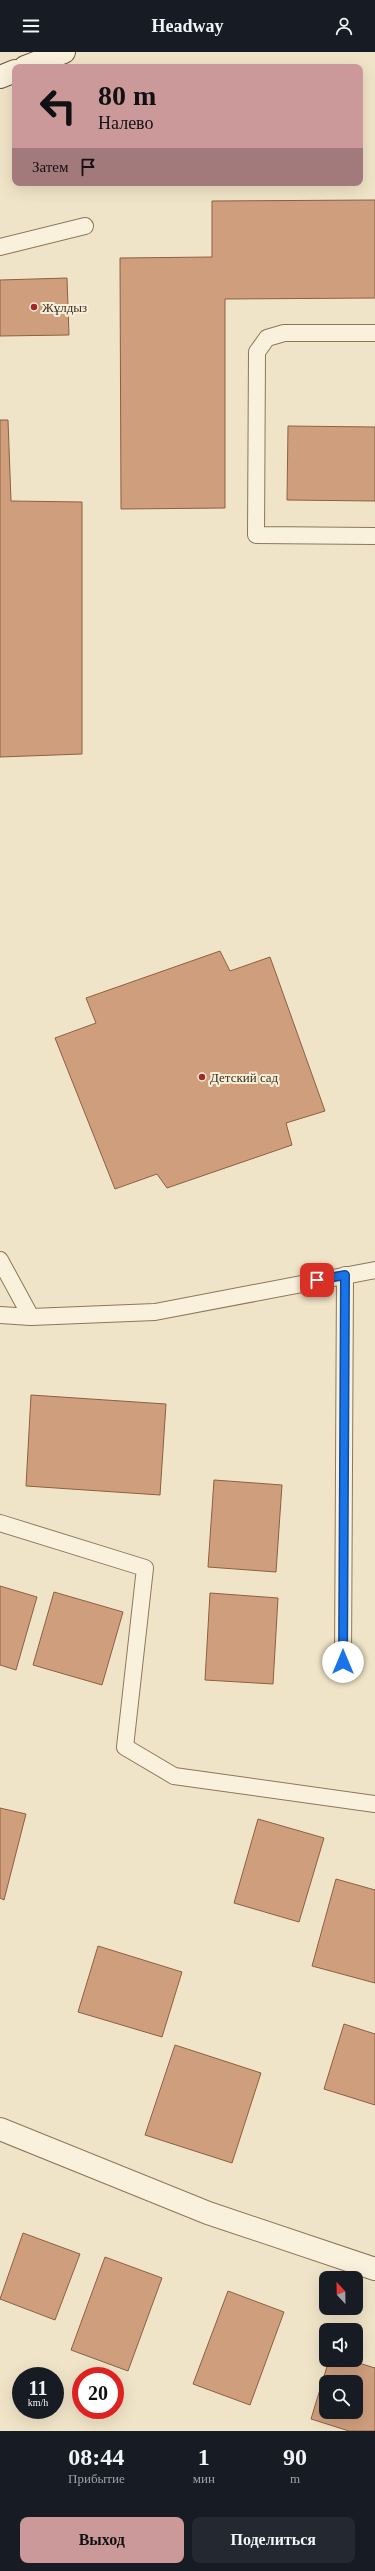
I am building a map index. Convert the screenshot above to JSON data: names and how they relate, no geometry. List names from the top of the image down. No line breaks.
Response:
{"places":["Жұлдыз","Детский сад"],"north":"top","page":{"header":"Headway","turn":["80 m","Налево"],"then":"Затем","speed":"11 km/h","limit":"20","eta":["08:44","Прибытие","1","мин","90","m"],"buttons":["Выход","Поделиться"]}}
